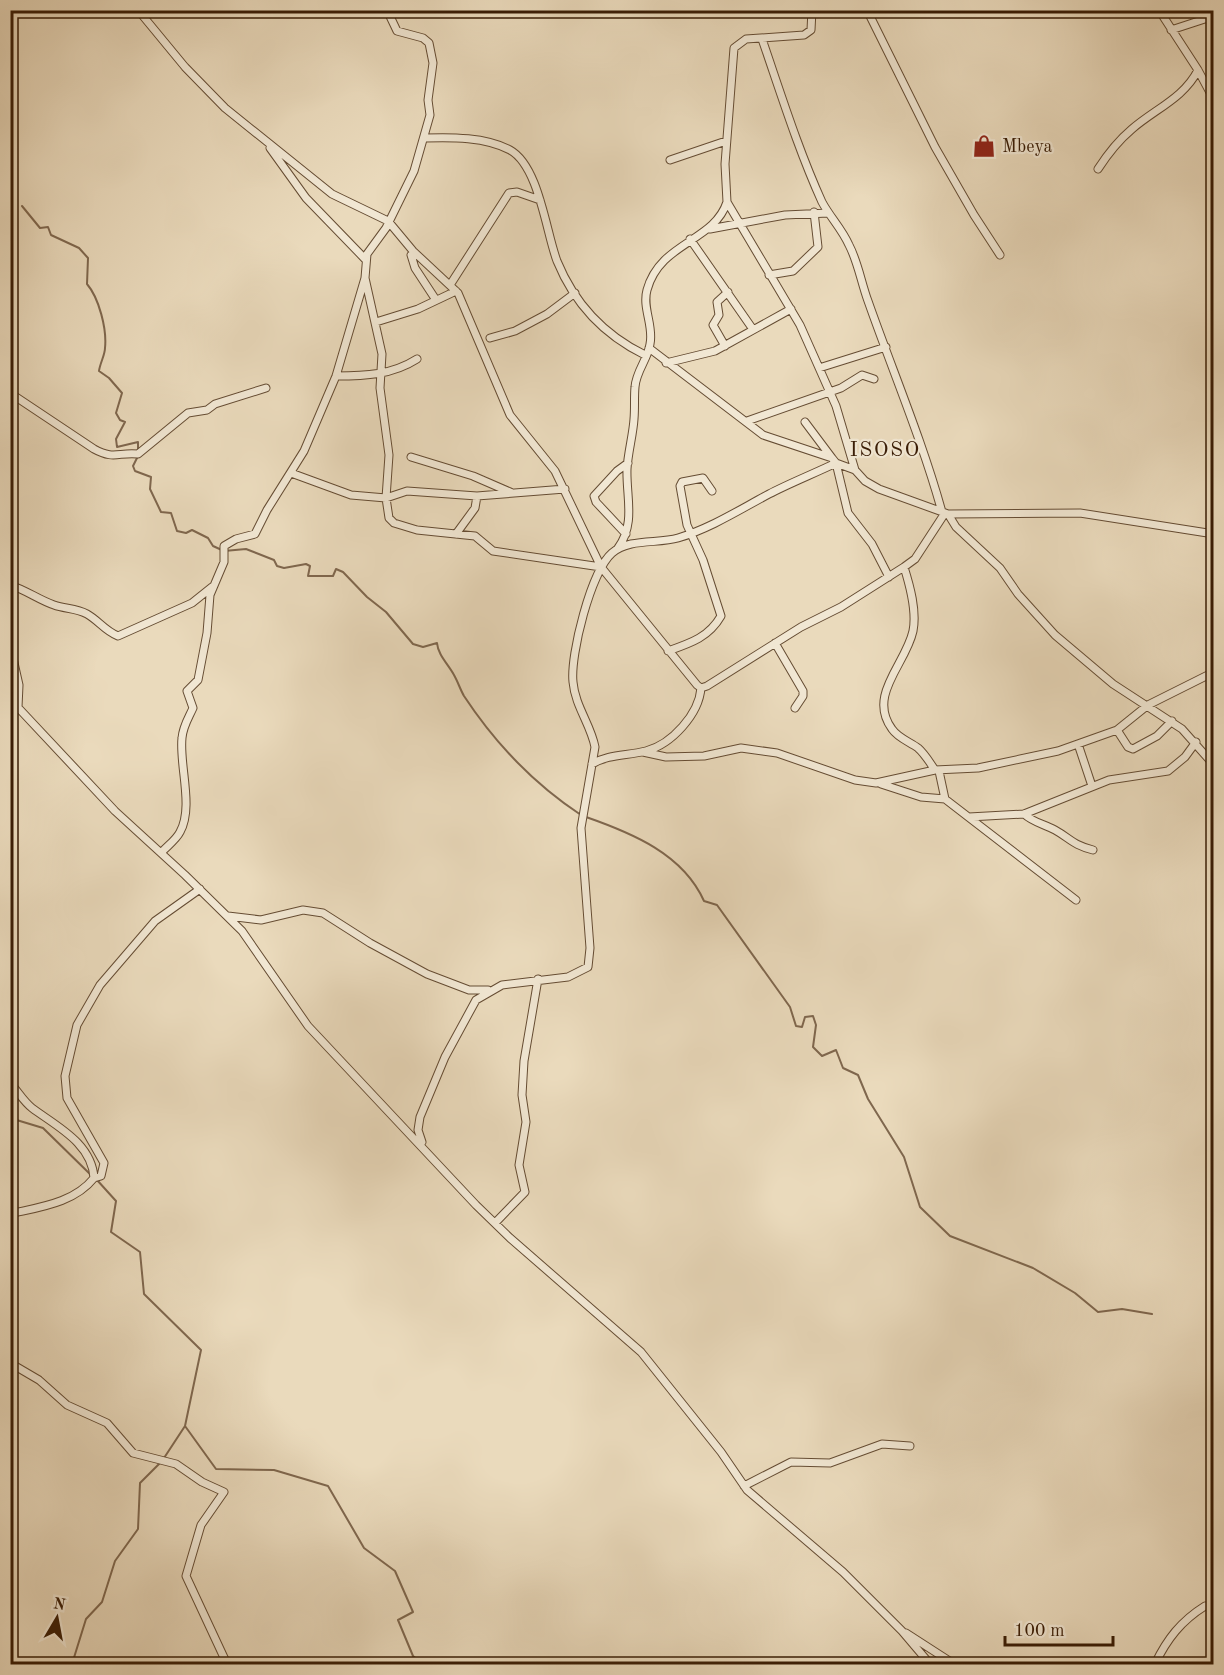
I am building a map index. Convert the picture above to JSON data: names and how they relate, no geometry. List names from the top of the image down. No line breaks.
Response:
{"districts":["ISOSO"],"places":{"shop":["Mbeya"]},"scale_bar":"100 m","north":"top"}
